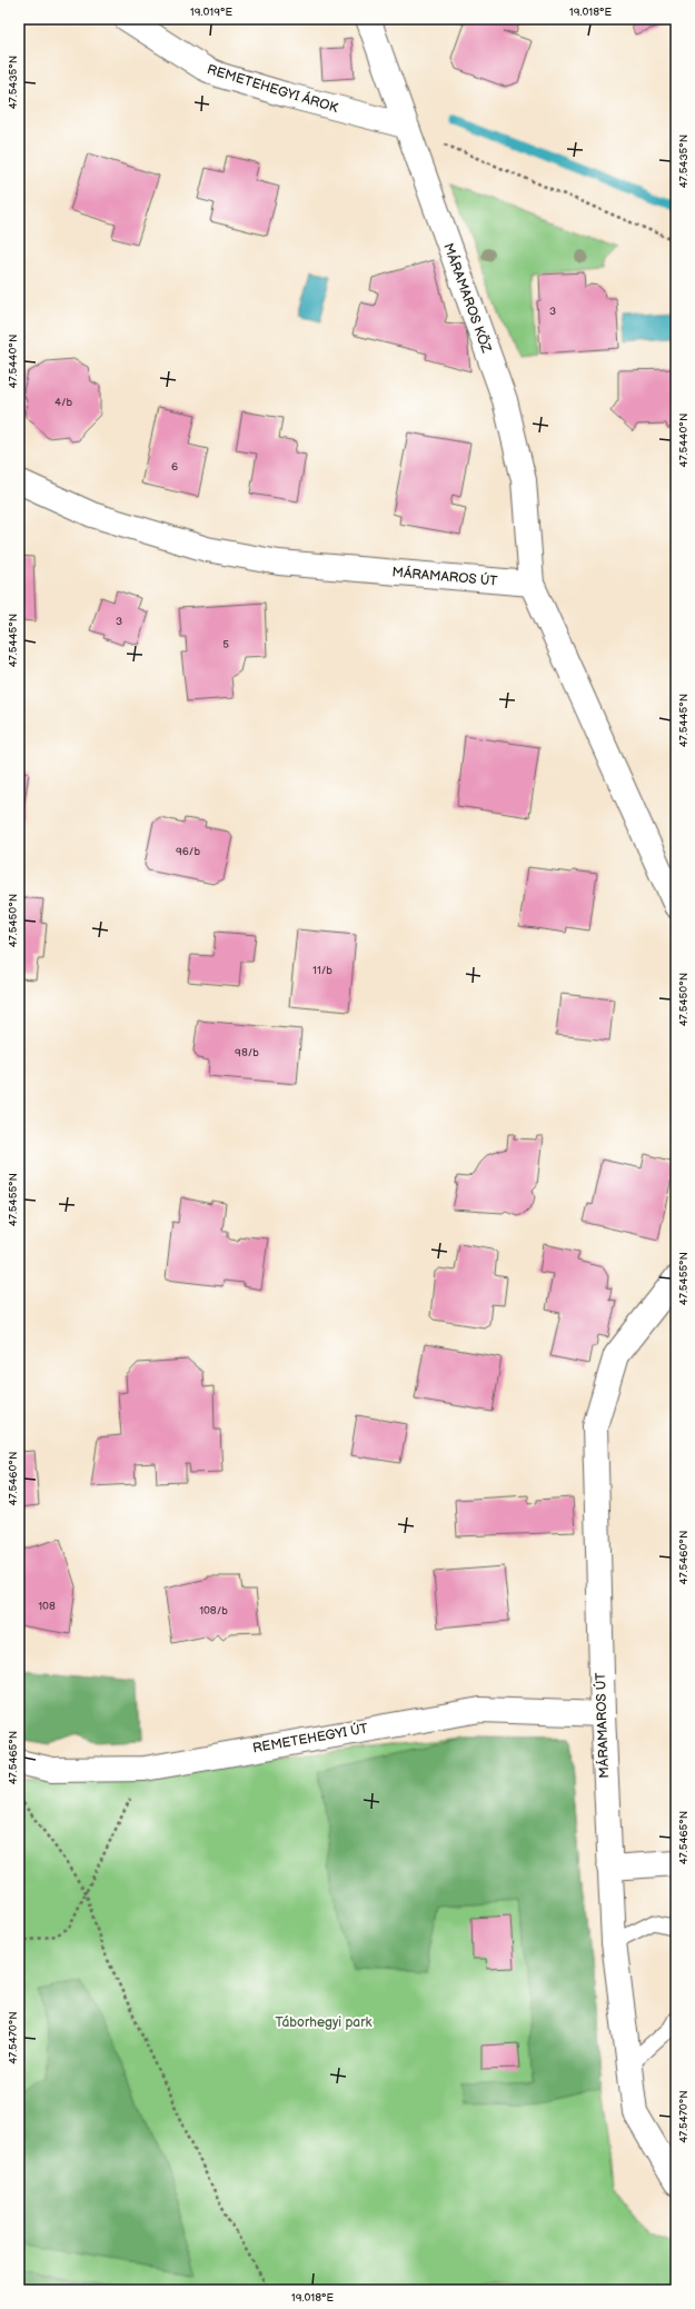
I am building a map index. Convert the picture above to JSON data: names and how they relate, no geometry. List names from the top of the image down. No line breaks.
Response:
{"streets":{"street":["REMETEHEGYI ÁROK","MÁRAMAROS KÖZ","MÁRAMAROS ÚT","REMETEHEGYI ÚT"]},"crossings":[["REMETEHEGYI ÁROK","MÁRAMAROS KÖZ"],["MÁRAMAROS KÖZ","MÁRAMAROS ÚT"],["MÁRAMAROS ÚT","REMETEHEGYI ÚT"]],"parks":["Táborhegyi park"],"house_numbers":["3","4/b","6","3","5","96/b","11/b","98/b","108","108/b"],"coordinates":["19.019°E","19.018°E","47.5435°N","47.5440°N","47.5445°N","47.5450°N","47.5455°N","47.5460°N","47.5465°N","47.5470°N"]}
